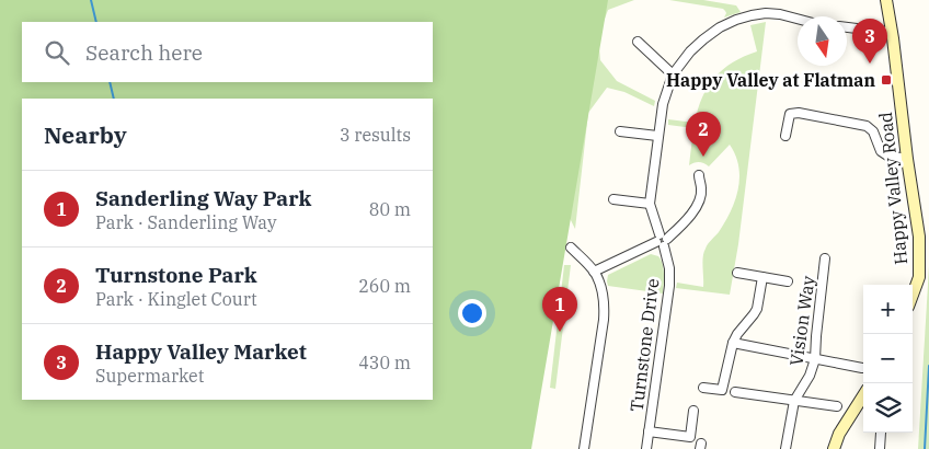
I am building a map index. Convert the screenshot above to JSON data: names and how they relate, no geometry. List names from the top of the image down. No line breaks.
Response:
{"streets":{"main road":["Happy Valley Road"],"street":["Vision Way","Turnstone Drive"]},"places":{"transit":["Happy Valley at Flatman"]},"north":"bottom","page":{"pins":["3","2","1"],"search":"Search here","heading":["Nearby","3 results"],"list":[{"mark":"1","name":"Sanderling Way Park","note":"Park · Sanderling Way","value":"80 m"},{"mark":"2","name":"Turnstone Park","note":"Park · Kinglet Court","value":"260 m"},{"mark":"3","name":"Happy Valley Market","note":"Supermarket","value":"430 m"}],"map_buttons":["+","−"]}}
